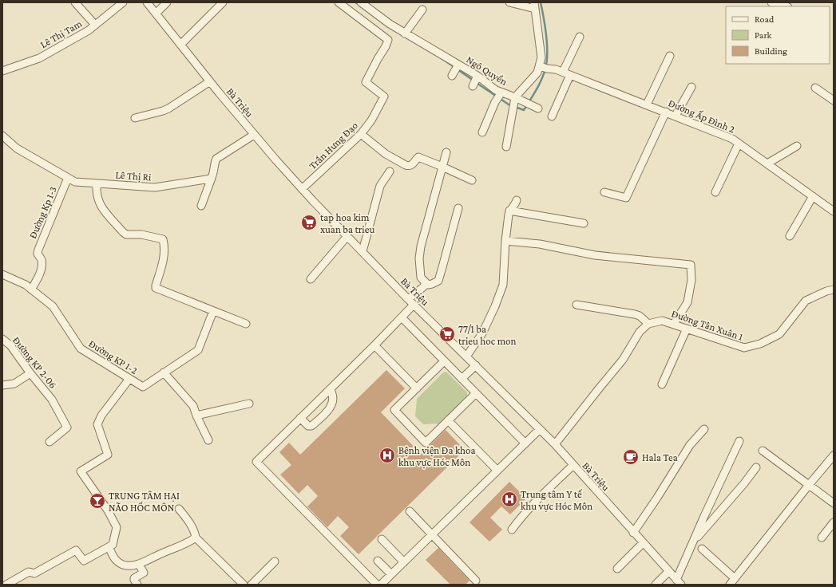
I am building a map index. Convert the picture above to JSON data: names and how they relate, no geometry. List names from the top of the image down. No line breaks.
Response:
{"streets":{"street":["Lê Thị Tam","Ngô Quyền","Bà Triệu","Đường Ấp Đình 2","Trần Hưng Đạo","Lê Thị Ri","Đường Kp 1-3","Đường Tân Xuân 1","Đường KP 1-2","Đường KP 2-06"]},"crossings":[["Bà Triệu","Trần Hưng Đạo"],["Lê Thị Ri","Đường Kp 1-3"],["Đường Kp 1-3","Đường KP 1-2"]],"places":{"supermarket":["tap hoa kim xuan ba trieu","77/1 ba trieu hoc mon"],"hospital":["Bệnh viện Đa khoa khu vực Hóc Môn","Trung tâm Y tế khu vực Hóc Môn"],"cafe":["Hala Tea"],"bar":["TRUNG TÂM HẠI NÃO HỐC MÔN"]},"legend":["Road","Park","Building"]}
